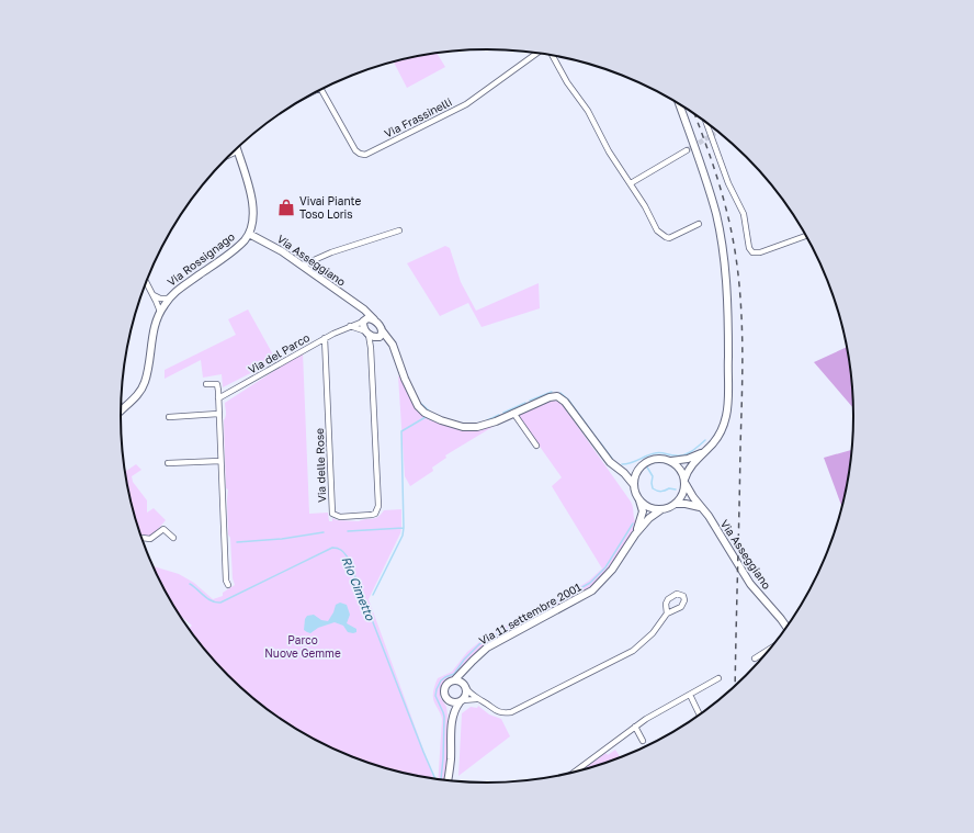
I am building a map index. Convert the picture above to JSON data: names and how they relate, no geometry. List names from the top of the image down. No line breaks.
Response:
{"streets":{"street":["Via Frassinelli","Via Rossignago","Via Asseggiano","Via del Parco","Via delle Rose","Via 11 settembre 2001"]},"crossings":[["Via Rossignago","Via Asseggiano"],["Via Asseggiano","Via delle Rose"],["Via Asseggiano","Via 11 settembre 2001"],["Via del Parco","Via delle Rose"]],"water":["Rio Cimetto"],"parks":["Parco Nuove Gemme"],"places":{"shop":["Vivai Piante Toso Loris"]}}
